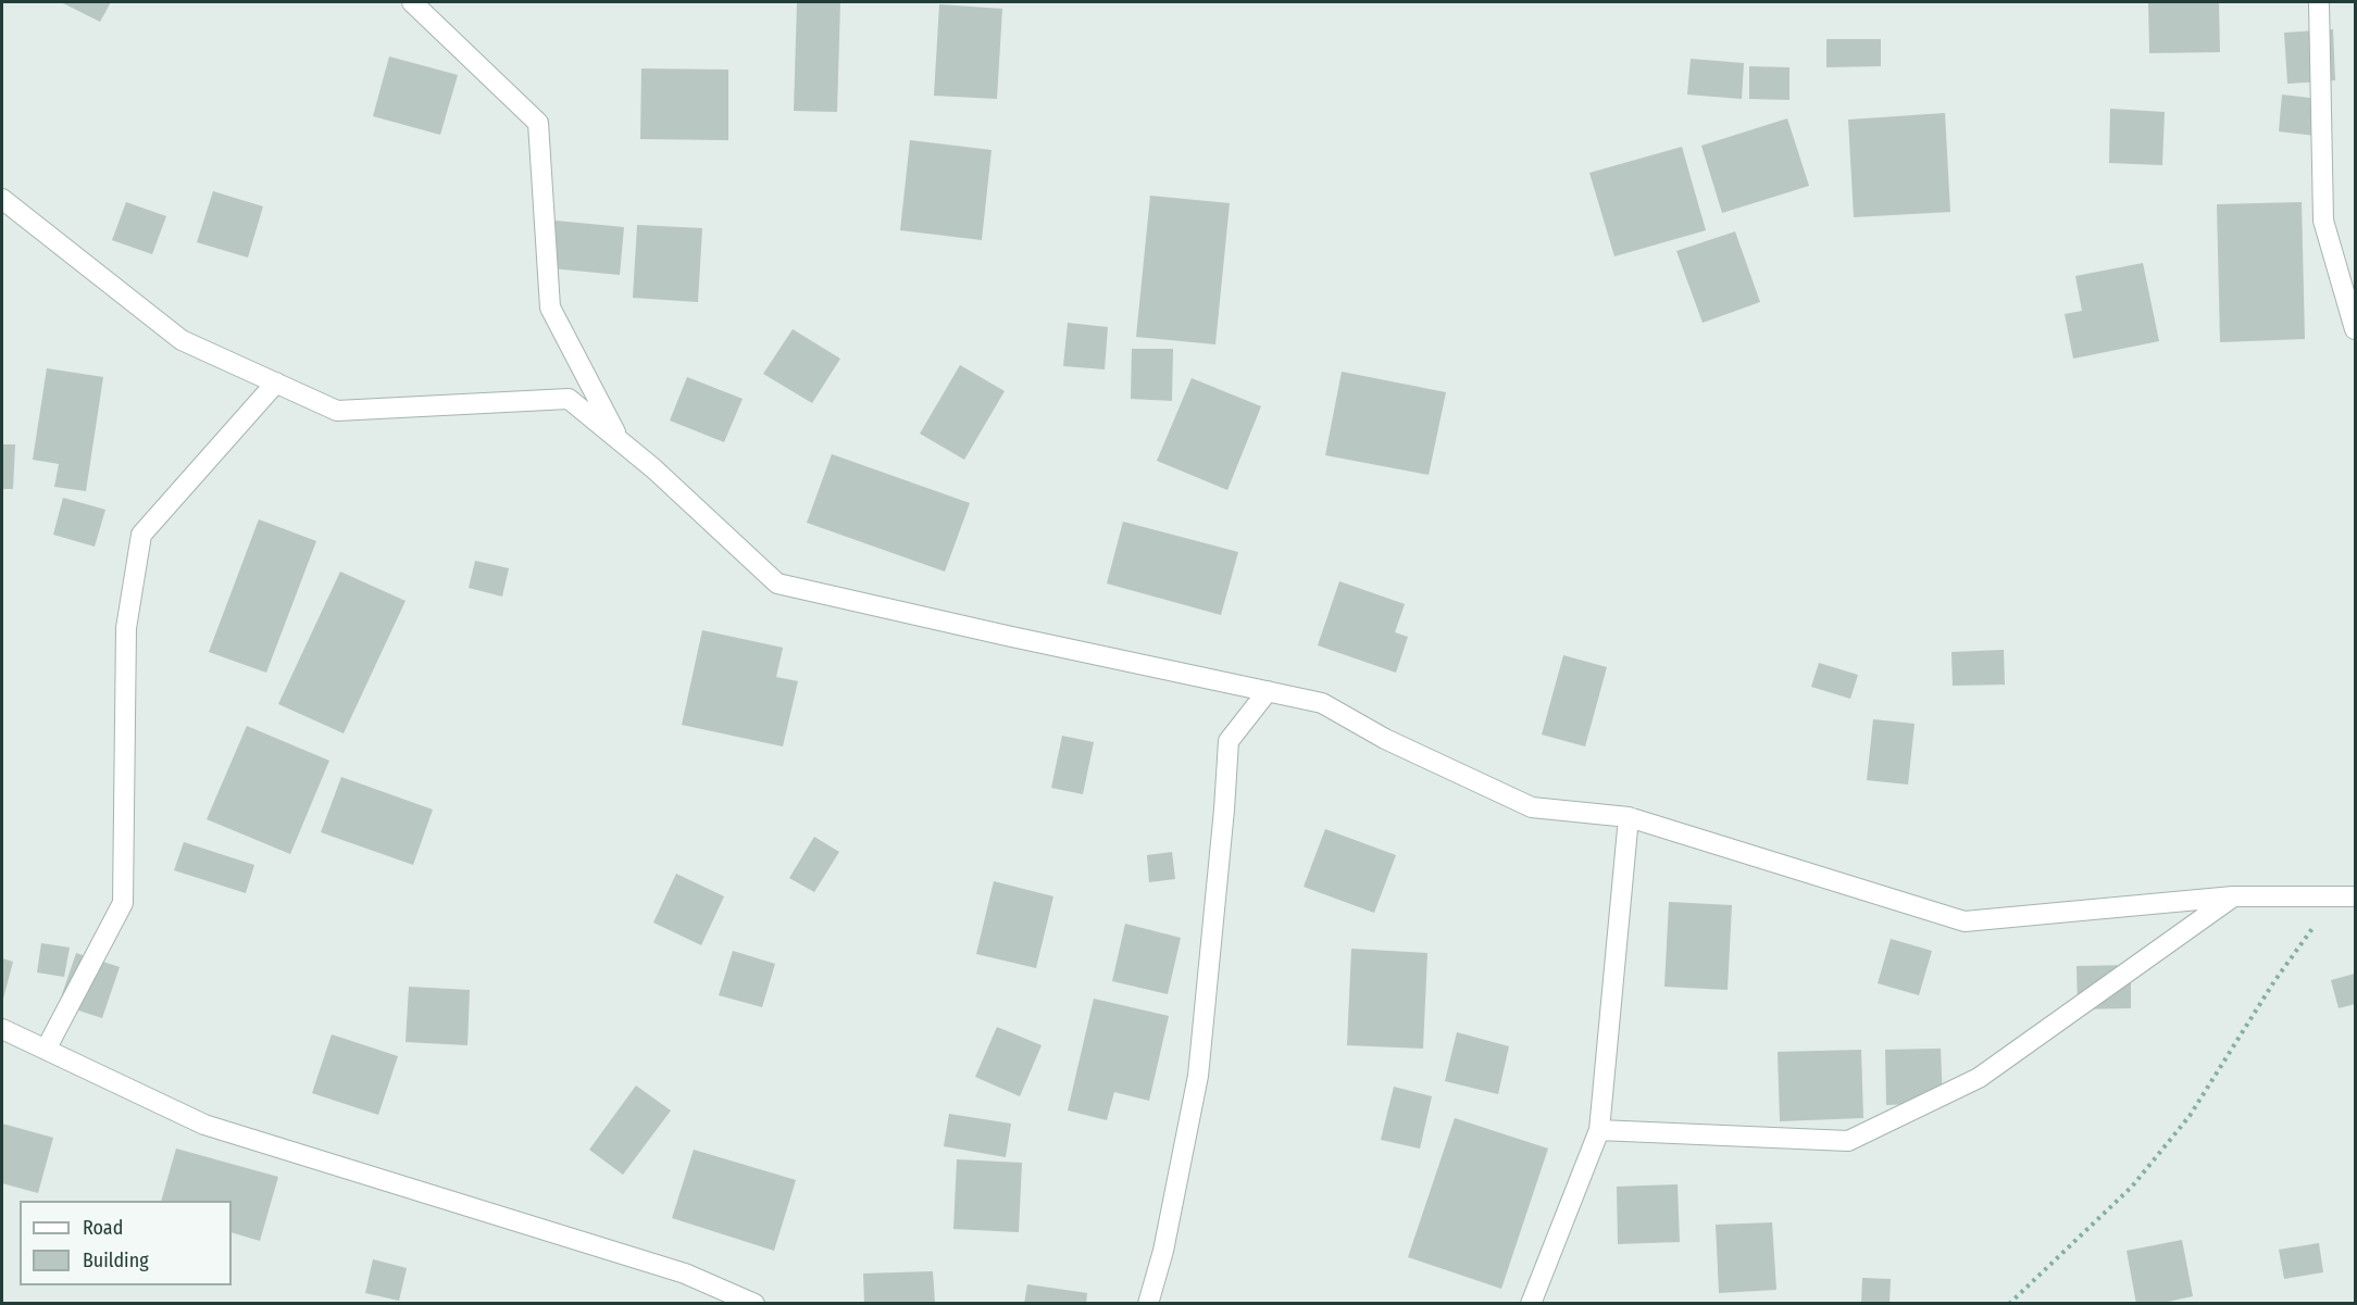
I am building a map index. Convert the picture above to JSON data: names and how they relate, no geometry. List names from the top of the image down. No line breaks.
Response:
{"legend":["Road","Building"]}
